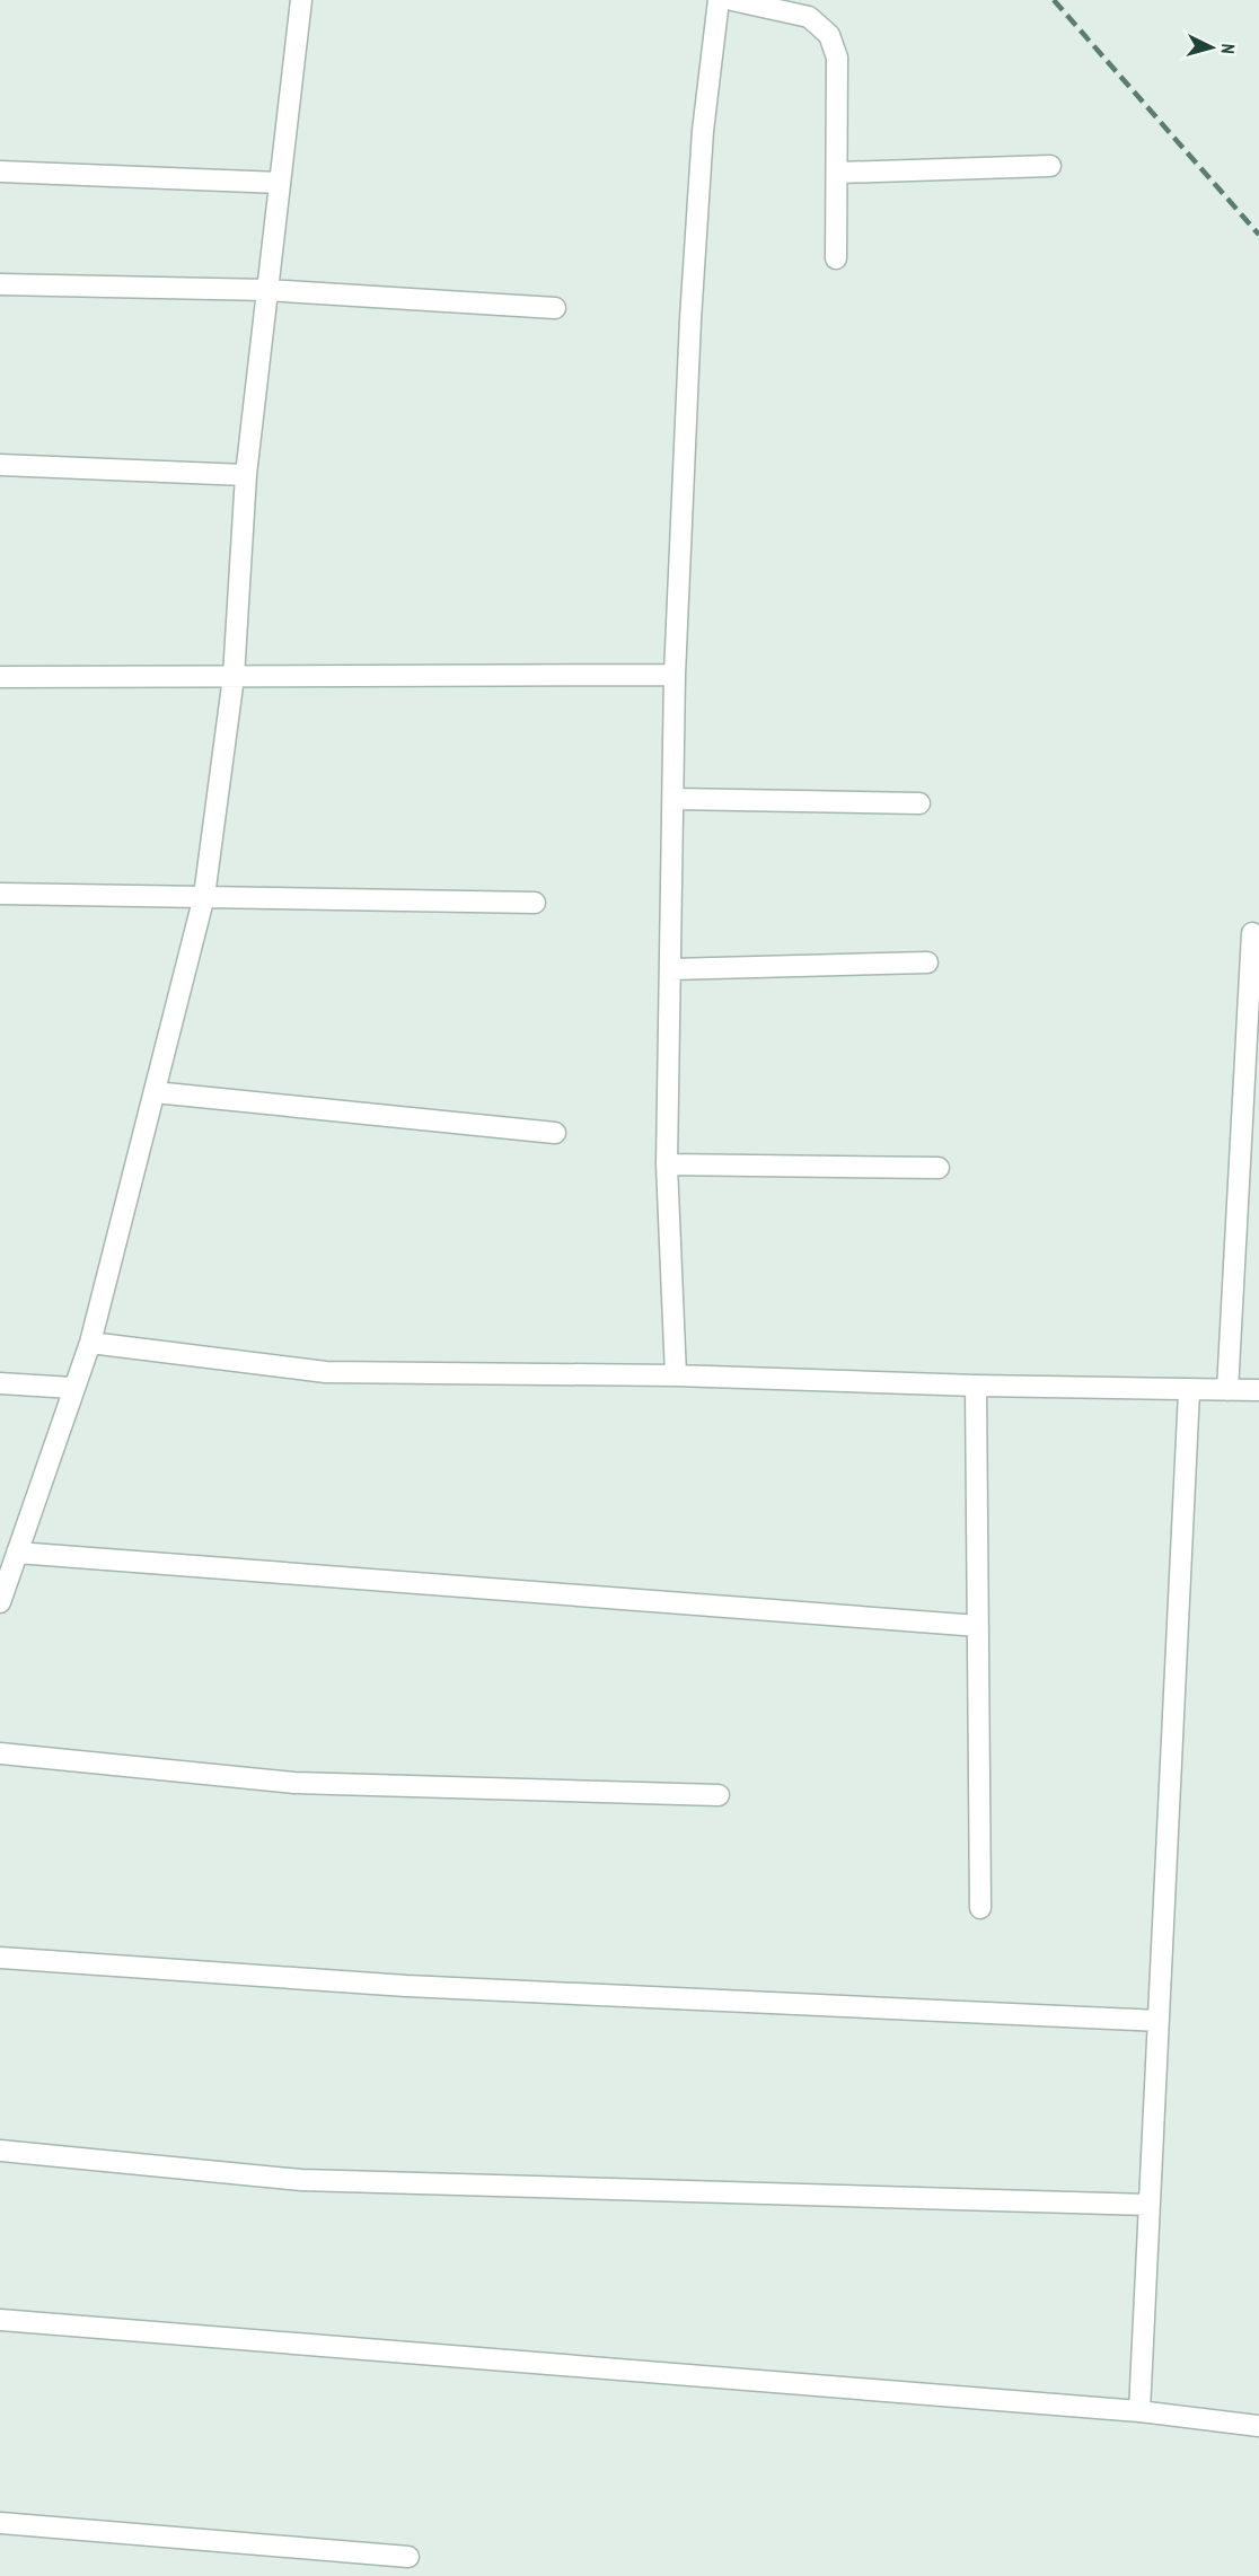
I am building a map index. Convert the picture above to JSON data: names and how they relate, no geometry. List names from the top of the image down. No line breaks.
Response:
{"north":"right"}
